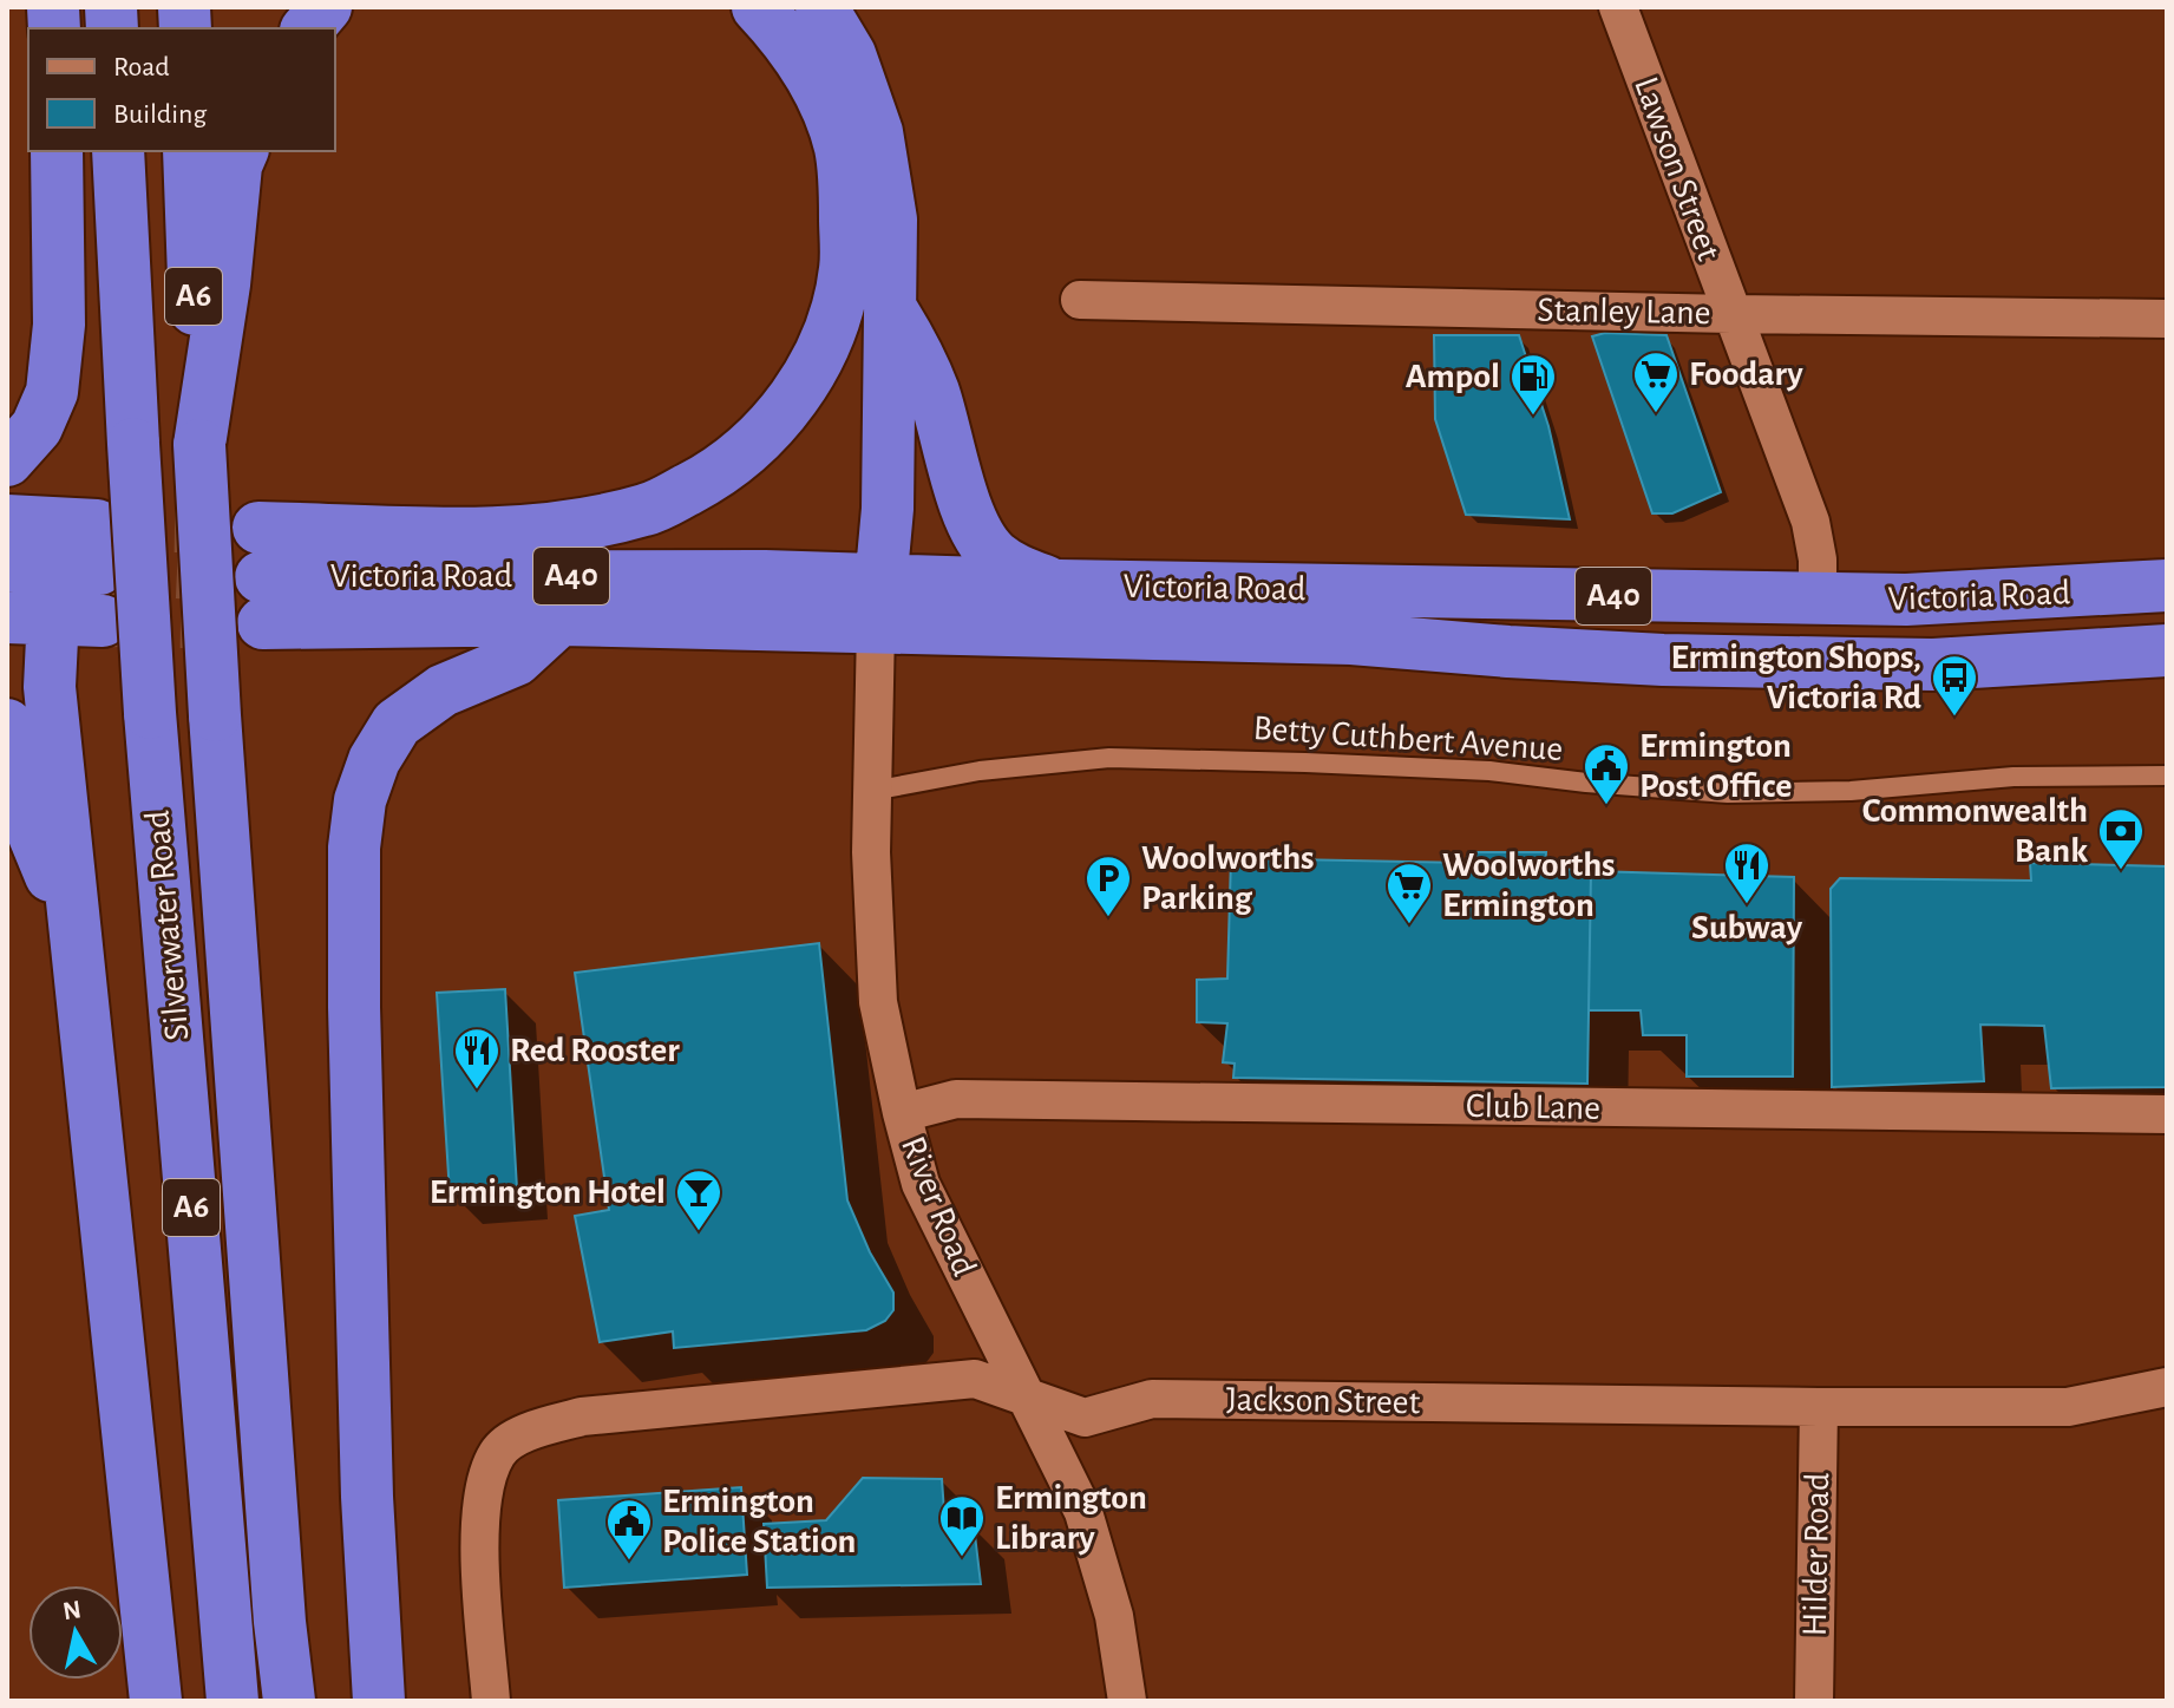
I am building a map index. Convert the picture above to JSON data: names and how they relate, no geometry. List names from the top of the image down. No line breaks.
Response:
{"streets":{"highway":["A6","Victoria Road","A40","Silverwater Road"],"street":["Lawson Street","Stanley Lane","Club Lane","River Road","Jackson Street","Hilder Road"],"lane":["Betty Cuthbert Avenue"]},"crossings":[["Lawson Street","Stanley Lane"],["Lawson Street","Victoria Road"],["Victoria Road","River Road"],["Betty Cuthbert Avenue","River Road"],["Club Lane","River Road"],["River Road","Jackson Street"],["Jackson Street","Hilder Road"]],"places":{"supermarket":["Foodary","Woolworths Ermington"],"fuel station":["Ampol"],"bus stop":["Ermington Shops, Victoria Rd"],"public building":["Ermington Post Office","Ermington Police Station"],"bank":["Commonwealth Bank"],"restaurant":["Subway","Red Rooster"],"parking":["Woolworths Parking"],"bar":["Ermington Hotel"],"library":["Ermington Library"]},"legend":["Road","Building"],"north":"top"}
